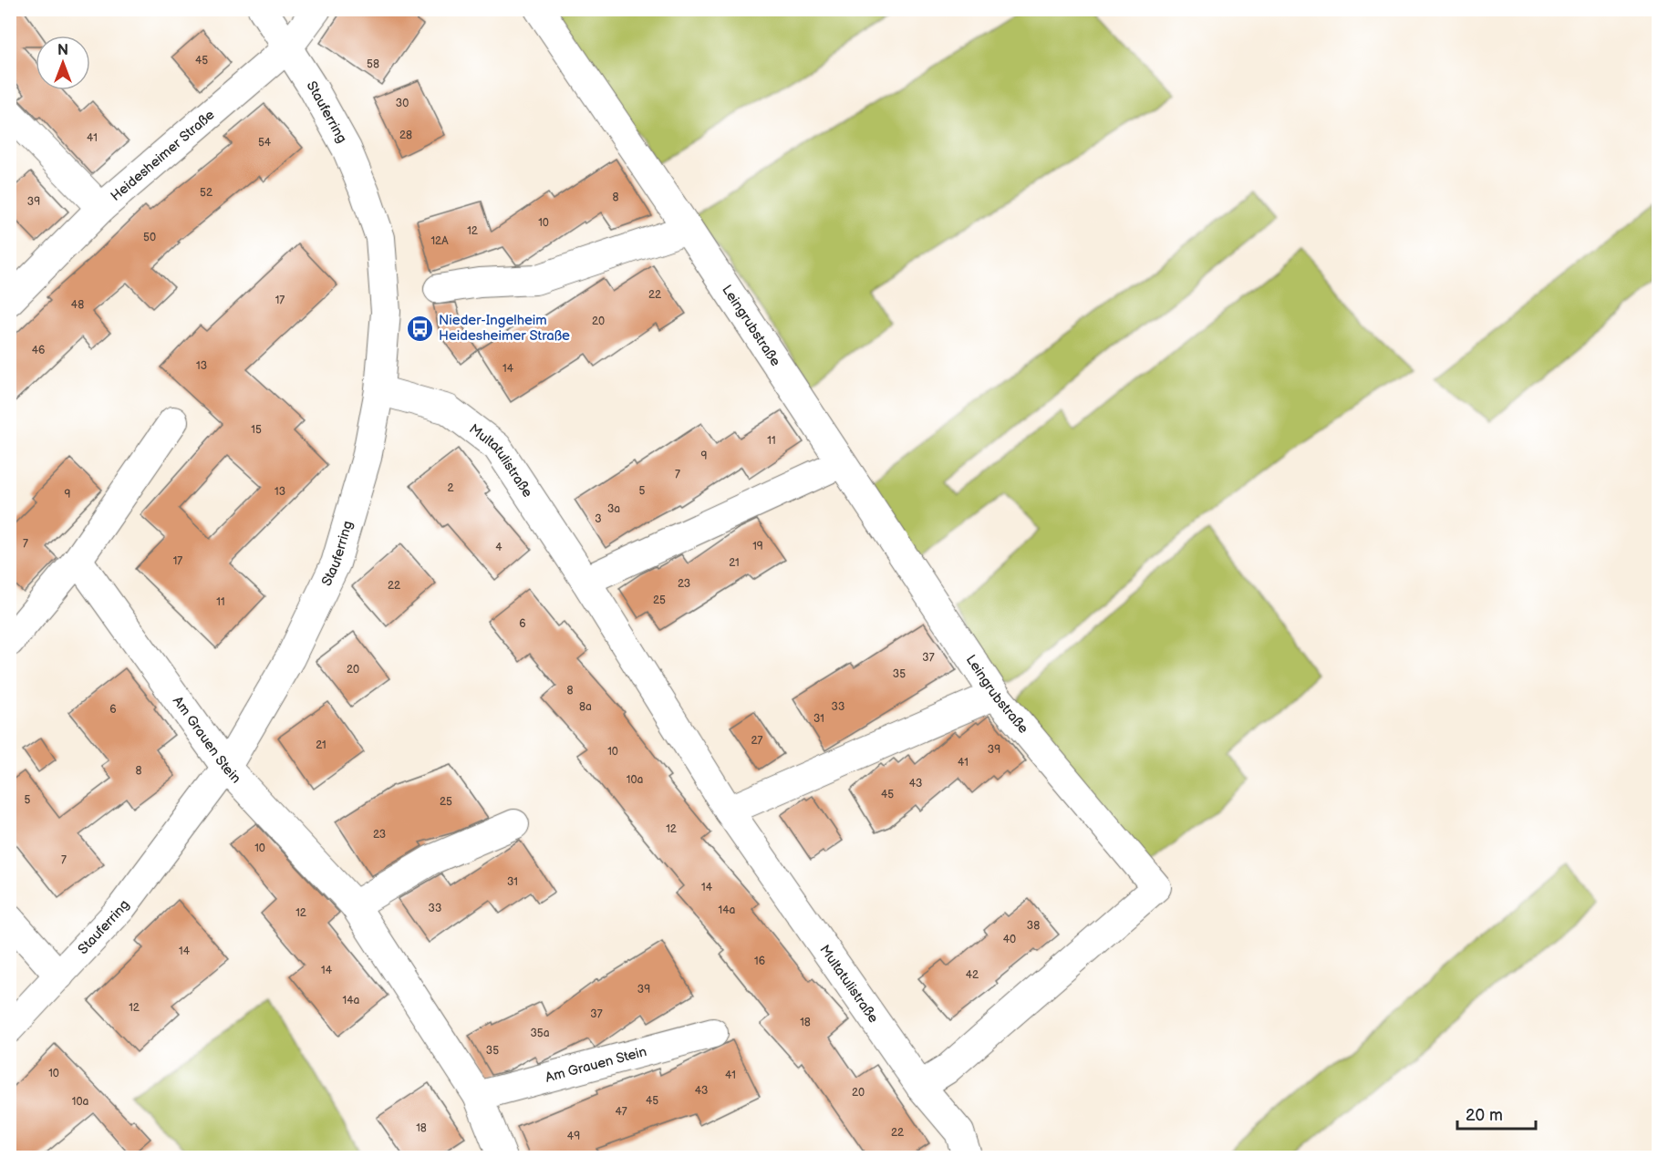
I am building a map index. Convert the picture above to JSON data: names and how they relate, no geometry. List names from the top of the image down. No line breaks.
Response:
{"streets":{"street":["Stauferring","Heidesheimer Straße","Leingrubstraße","Multatulistraße","Am Grauen Stein"]},"crossings":[["Stauferring","Heidesheimer Straße"],["Stauferring","Multatulistraße"],["Stauferring","Am Grauen Stein"],["Leingrubstraße","Multatulistraße"]],"places":{"bus stop":["Nieder-Ingelheim Heidesheimer Straße"]},"house_numbers":["45","58","30","28","41","54","52","8","39","10","12","50","12A","22","17","48","20","46","13","14","15","11","9","7","2","5","13","9","3a","3","7","19","4","17","21","23","22","25","11","6","37","20","35","8","8a","33","6","31","27","21","39","10","41","8","10a","43","45","5","25","12","23","10","7","31","14","33","14a","12","38","40","14","16","14","42","39","14a","12","37","18","35a","35","10","41","43","20","45","10a","47","18","22","49"],"scale_bar":"20 m","north":"top"}
